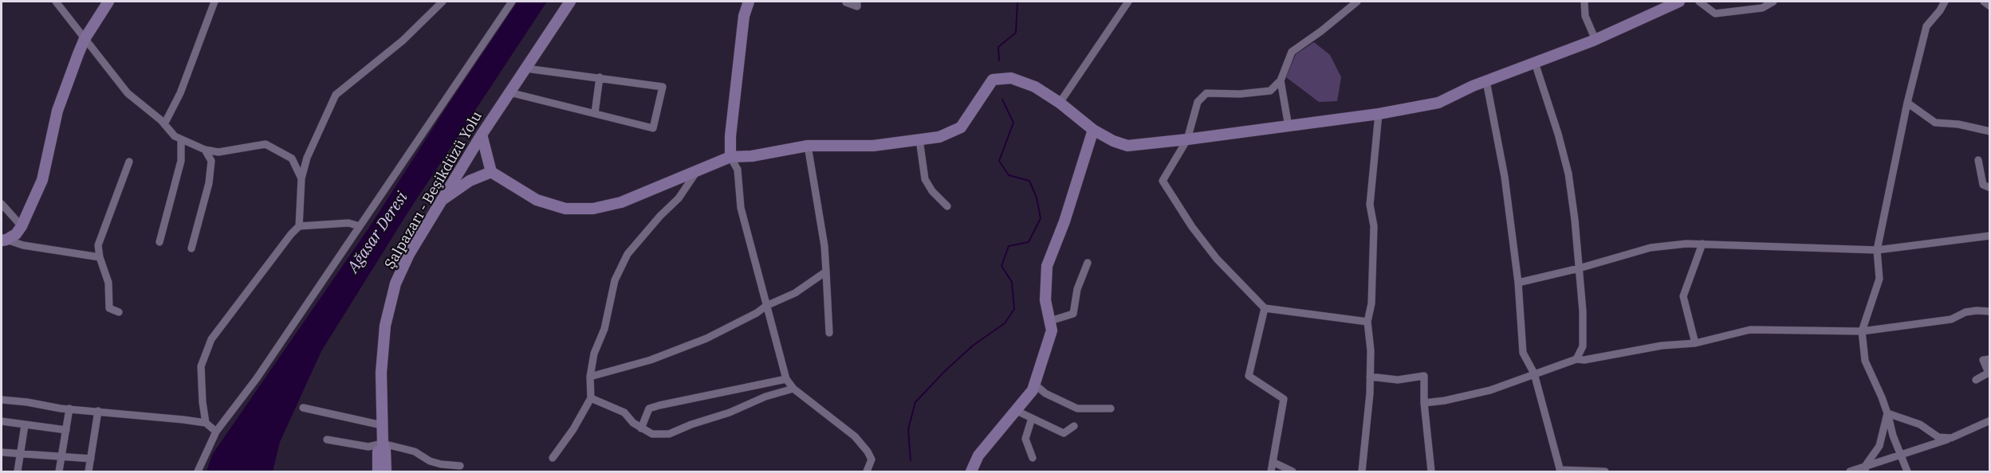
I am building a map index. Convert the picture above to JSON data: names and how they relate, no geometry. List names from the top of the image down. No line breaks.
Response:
{"streets":{"street":["Şalpazarı - Beşikdüzü Yolu"]},"water":["Ağasar Deresi"]}
